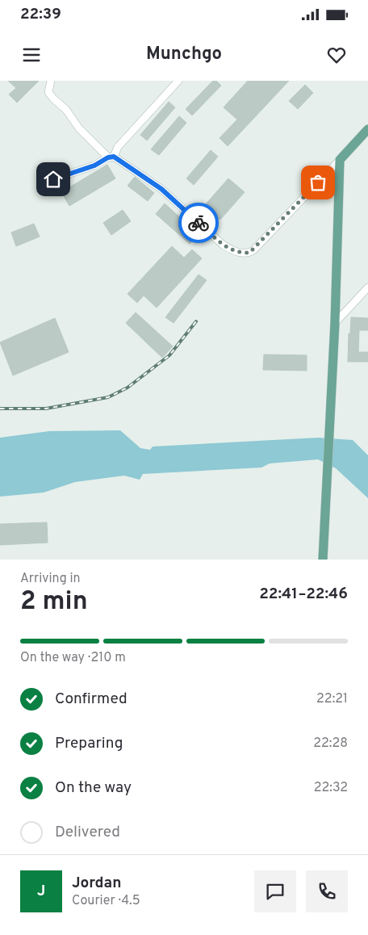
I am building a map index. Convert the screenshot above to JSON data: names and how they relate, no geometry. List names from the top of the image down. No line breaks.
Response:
{"page":{"status":"22:39","header":"Munchgo","heading":["2 min","Arriving in","22:41–22:46"],"panel":["Jordan","Courier · 4.5"],"bar":"On the way · 210 m","list":[["Confirmed","22:21"],["Preparing","22:28"],["On the way","22:32"],"Delivered"],"round":"J"}}
